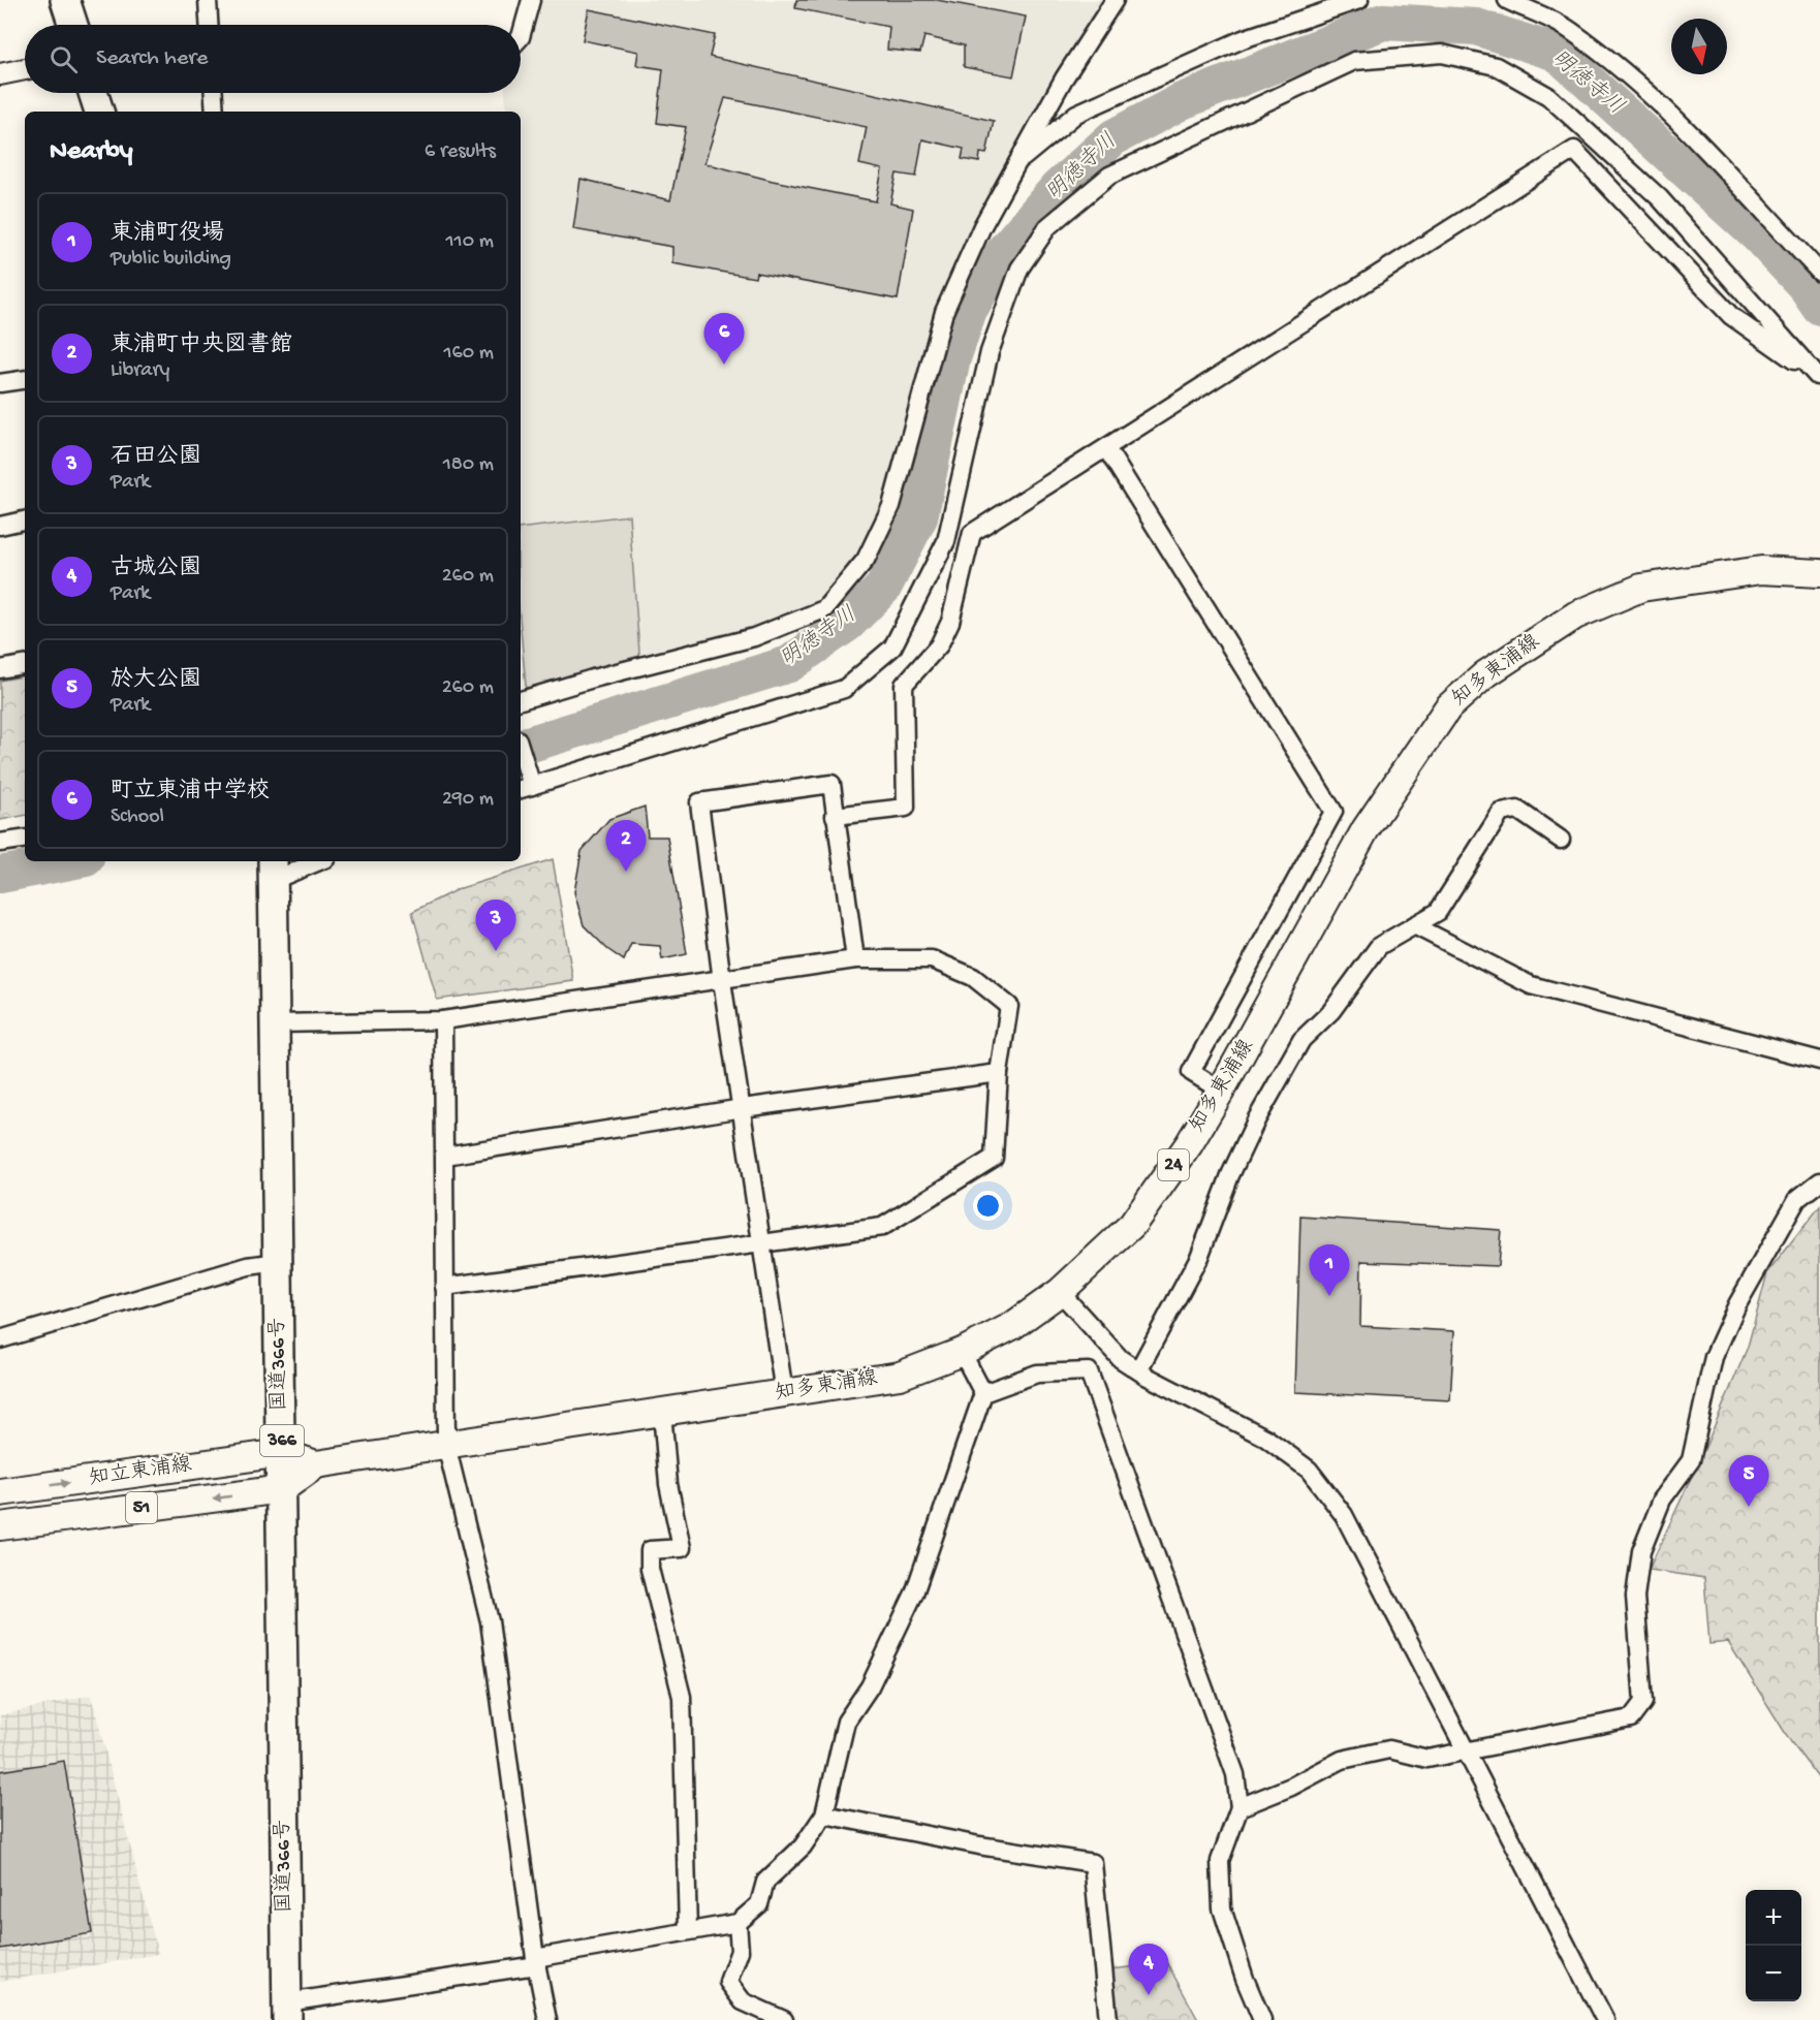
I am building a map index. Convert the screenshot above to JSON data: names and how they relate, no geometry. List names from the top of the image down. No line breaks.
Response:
{"streets":{"highway":["国道366号","366"],"main road":["知多東浦線","24","知立東浦線","51"]},"crossings":[["知多東浦線","国道366号"],["知多東浦線","知立東浦線"],["国道366号","知立東浦線"]],"water":["明徳寺川"],"north":"bottom","page":{"search":"Search here","heading":["Nearby","6 results"],"list":[{"mark":"1","name":"東浦町役場","note":"Public building","value":"110 m"},{"mark":"2","name":"東浦町中央図書館","note":"Library","value":"160 m"},{"mark":"3","name":"石田公園","note":"Park","value":"180 m"},{"mark":"4","name":"古城公園","note":"Park","value":"260 m"},{"mark":"5","name":"於大公園","note":"Park","value":"260 m"},{"mark":"6","name":"町立東浦中学校","note":"School","value":"290 m"}],"pins":["6","2","3","1","5","4"],"map_buttons":["+","−"]}}
